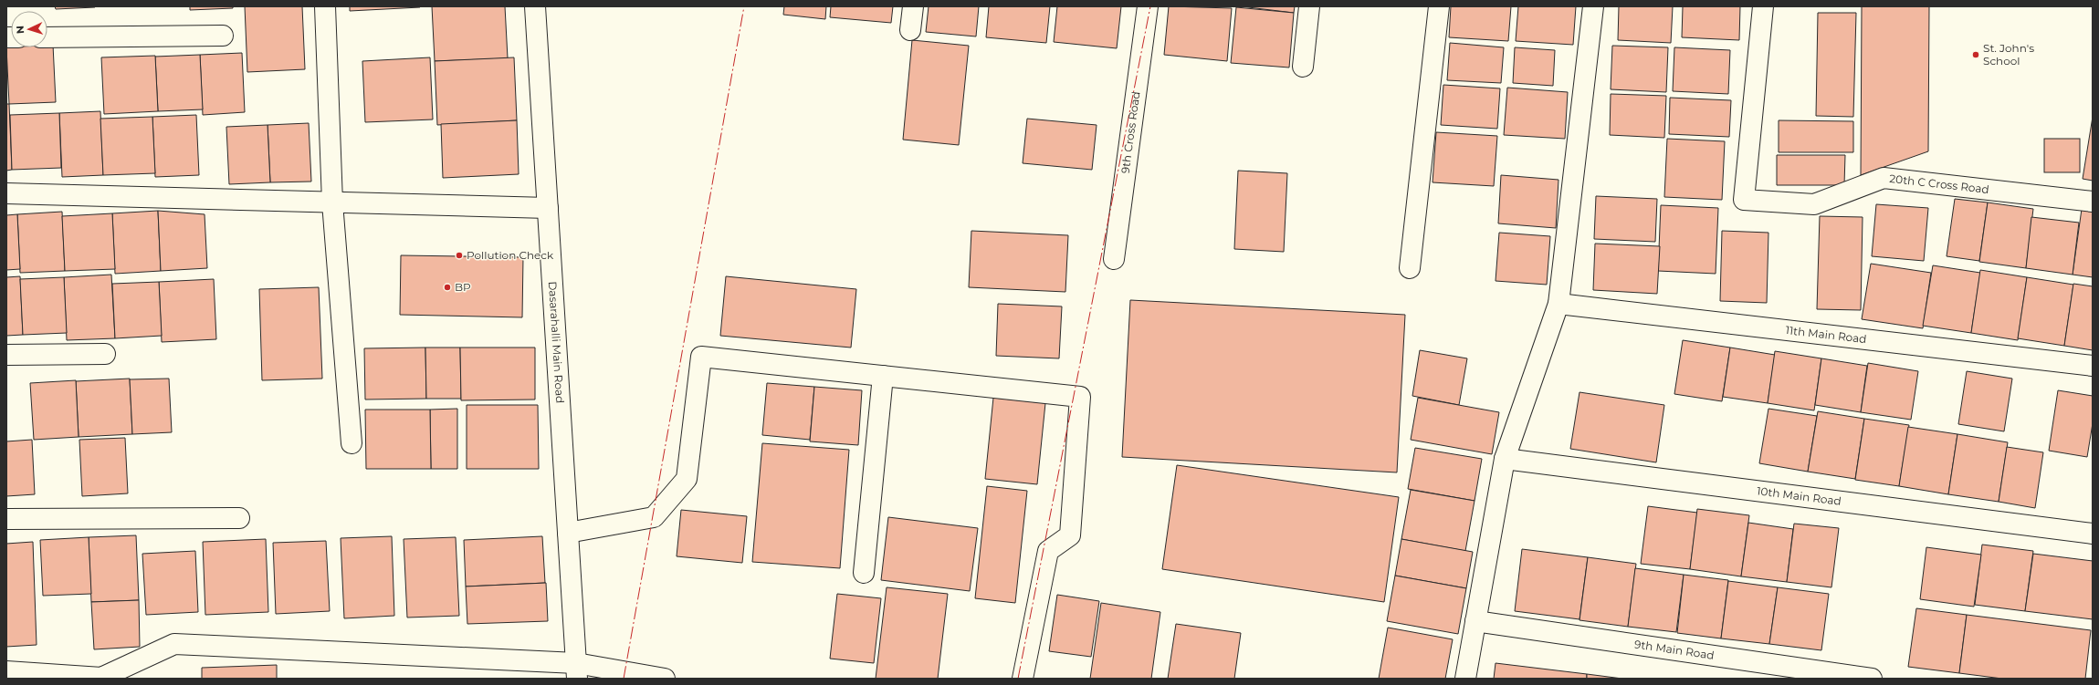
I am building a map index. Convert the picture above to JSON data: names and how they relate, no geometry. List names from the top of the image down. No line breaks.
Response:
{"streets":{"street":["9th Cross Road","20th C Cross Road","11th Main Road","Dasarahalli Main Road","10th Main Road","9th Main Road"]},"places":["St. John's School","Pollution Check","BP"],"north":"left"}
